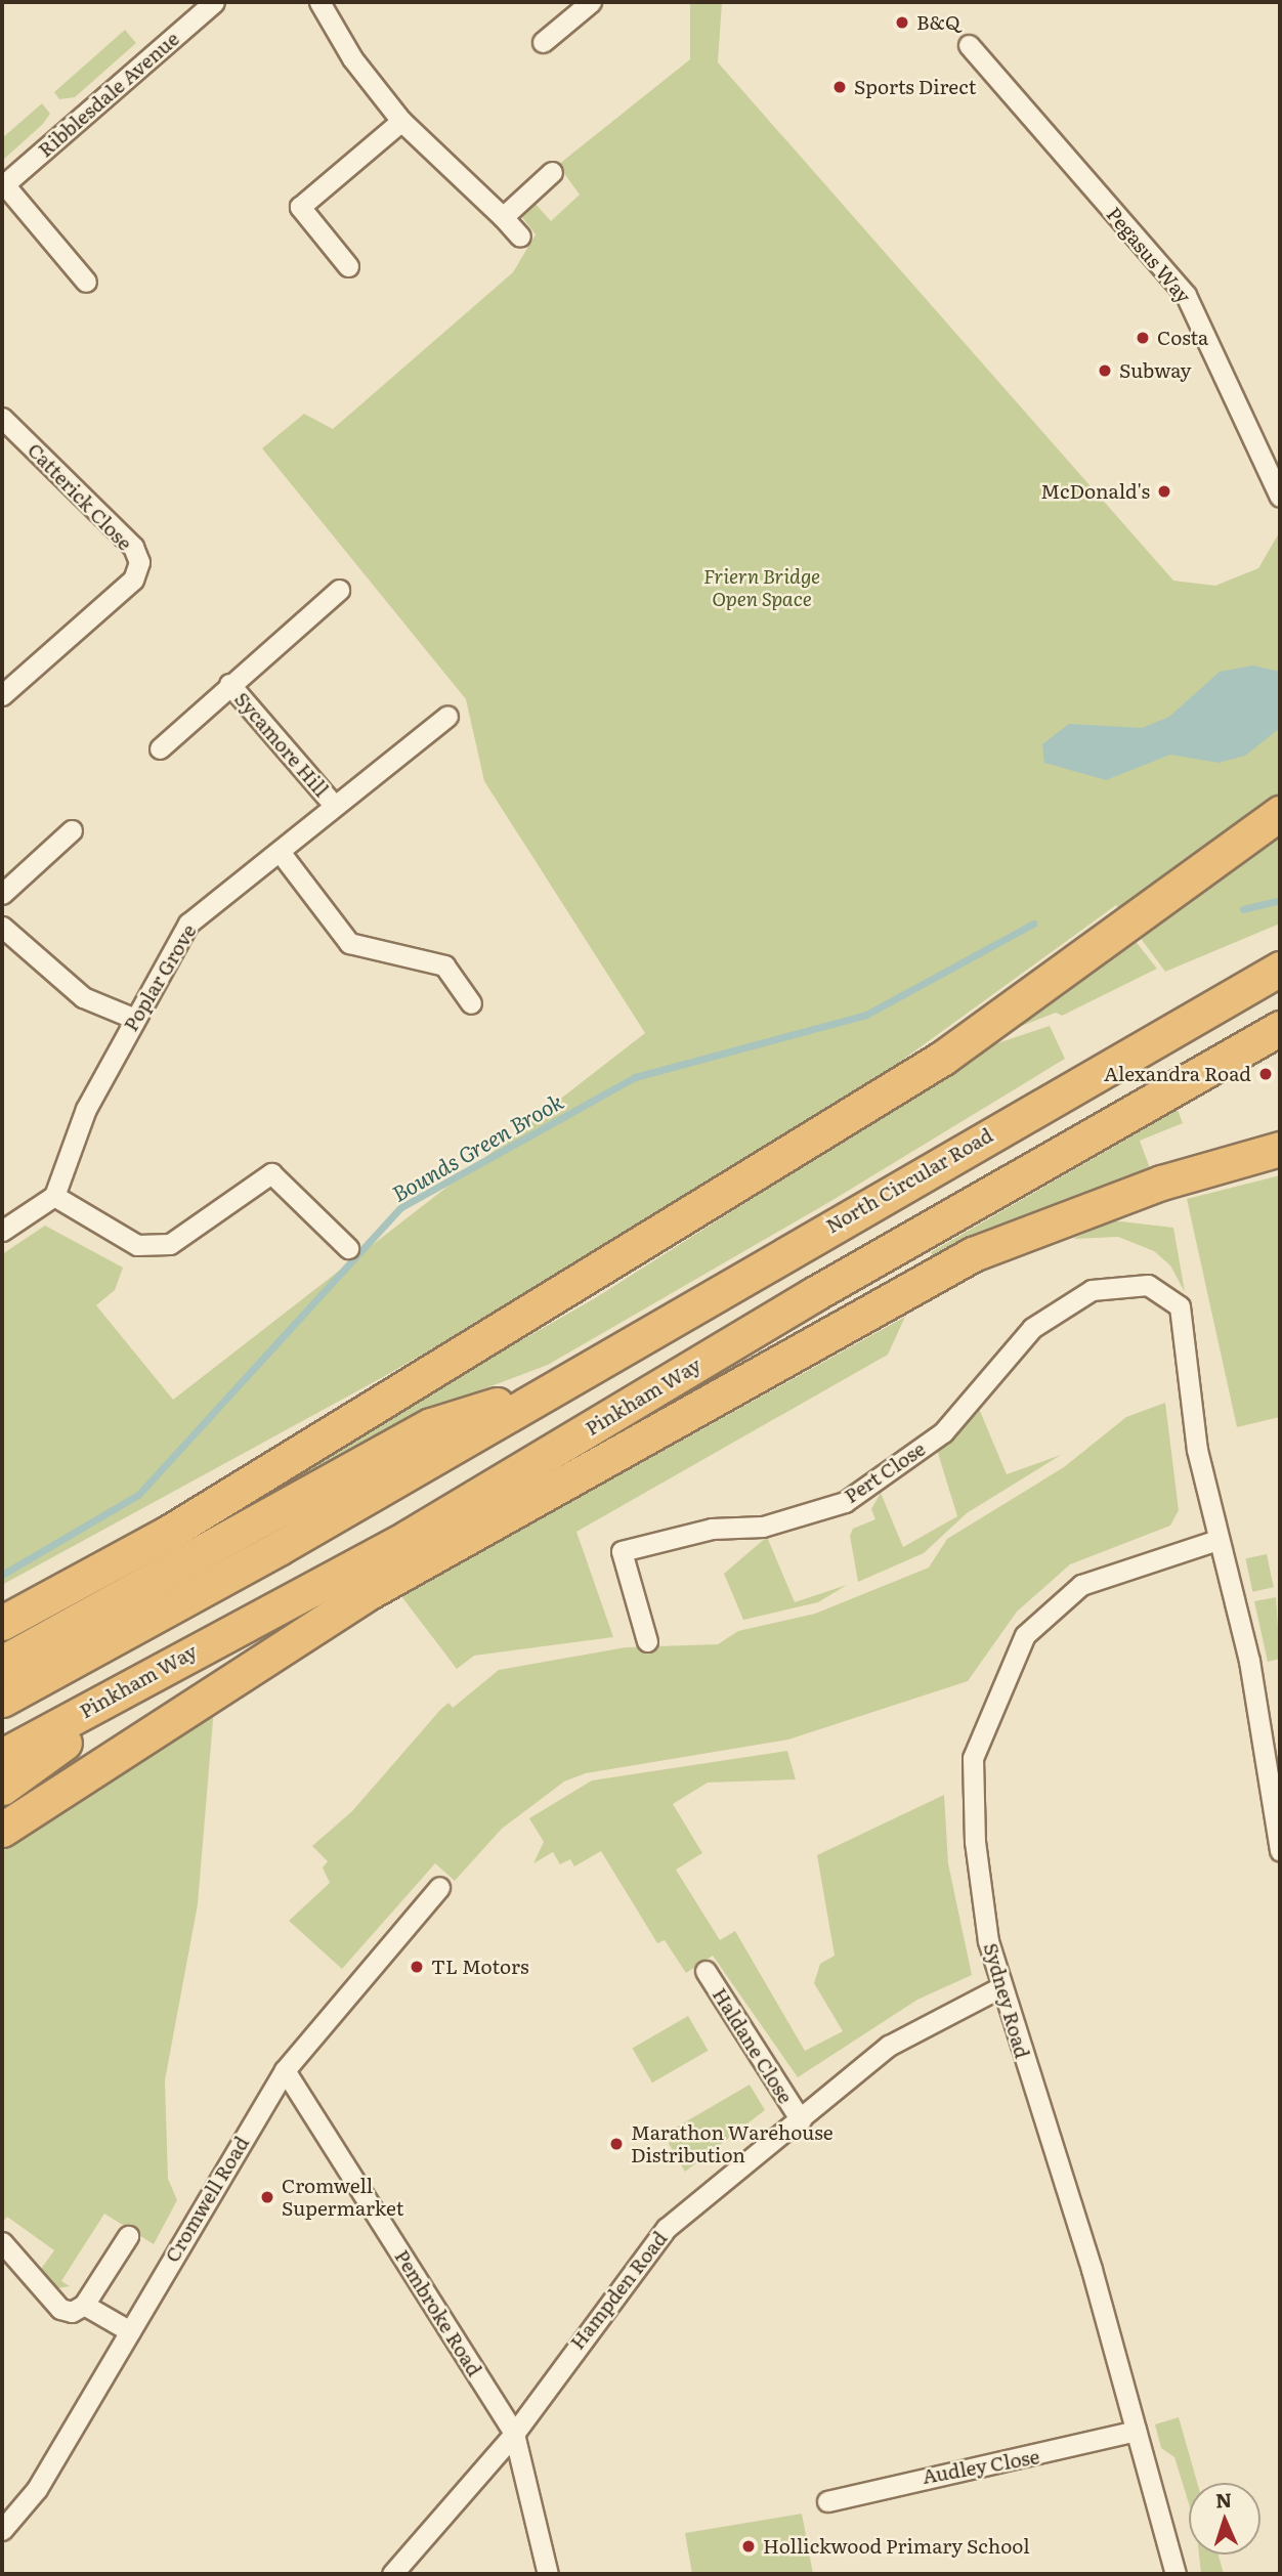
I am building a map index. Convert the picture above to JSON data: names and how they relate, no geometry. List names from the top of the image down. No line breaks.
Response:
{"streets":{"highway":["North Circular Road","Pinkham Way"],"street":["Ribblesdale Avenue","Pegasus Way","Catterick Close","Sycamore Hill","Poplar Grove","Pert Close","Sydney Road","Haldane Close","Cromwell Road","Hampden Road","Pembroke Road","Audley Close"]},"crossings":[["Sycamore Hill","Poplar Grove"],["Pert Close","Sydney Road"],["Sydney Road","Hampden Road"],["Sydney Road","Audley Close"],["Haldane Close","Hampden Road"],["Cromwell Road","Pembroke Road"],["Hampden Road","Pembroke Road"]],"water":["Bounds Green Brook"],"parks":["Friern Bridge Open Space"],"places":["B&Q","Sports Direct","Costa","Subway","McDonald's","Alexandra Road","TL Motors","Marathon Warehouse Distribution","Cromwell Supermarket","Hollickwood Primary School"],"north":"top"}
